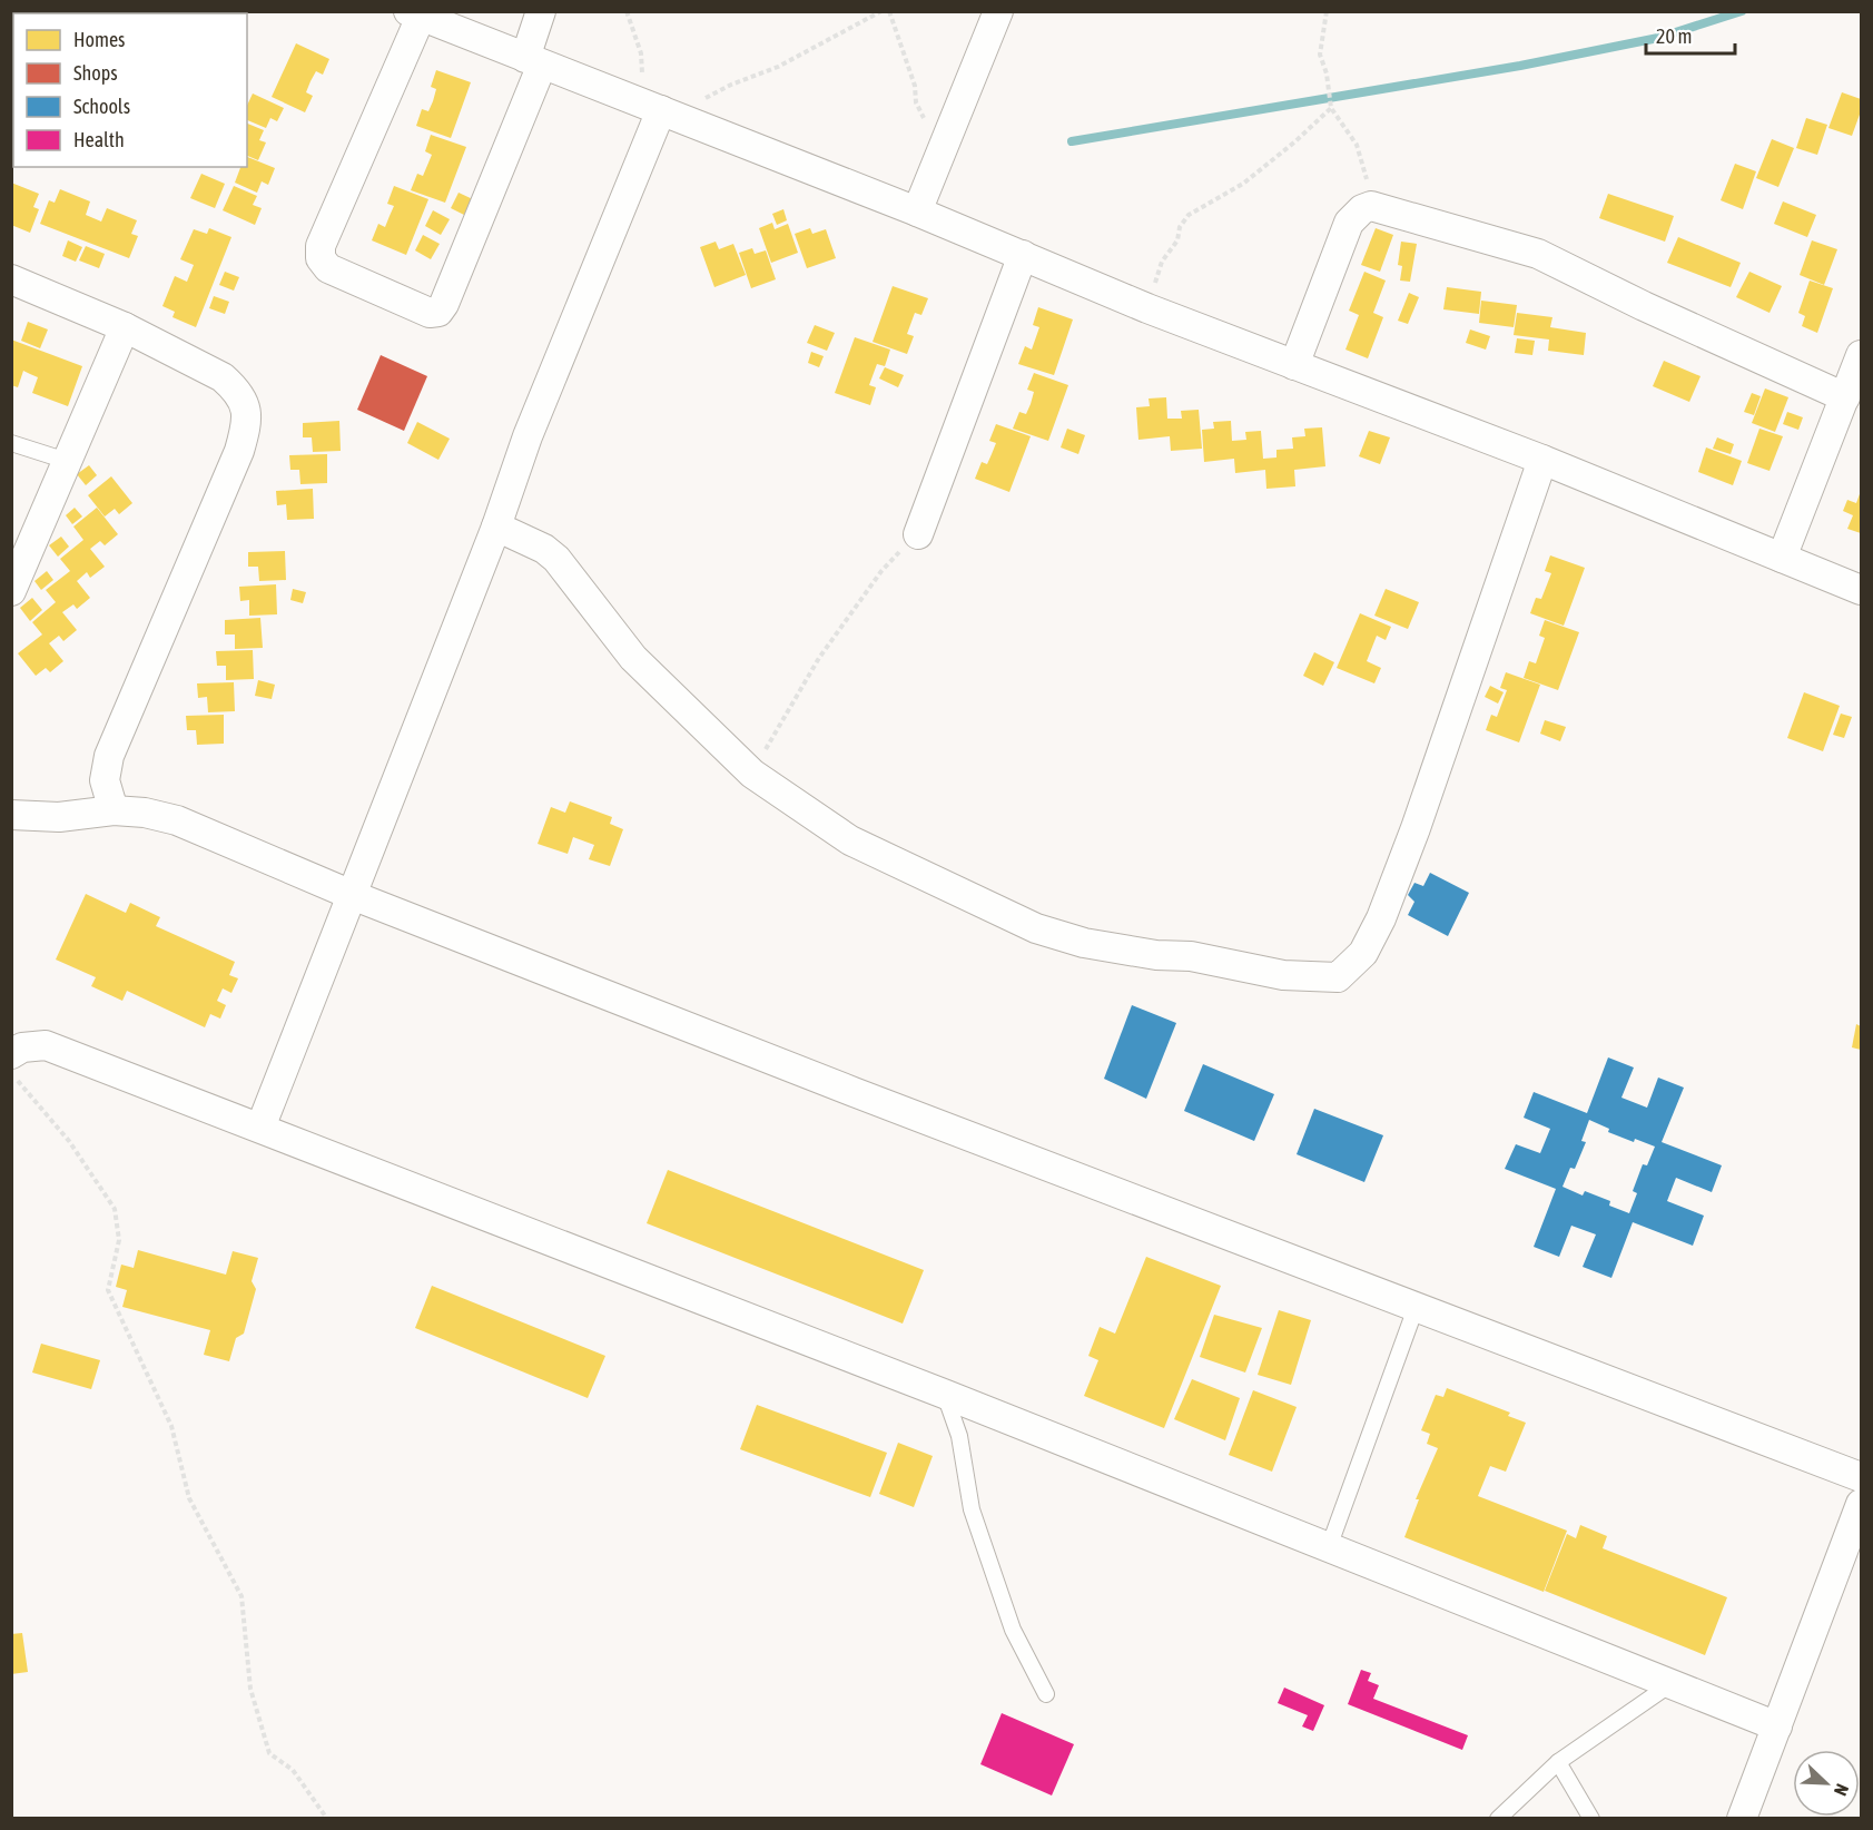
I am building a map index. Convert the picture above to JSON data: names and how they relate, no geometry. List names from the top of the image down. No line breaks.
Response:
{"legend":["Homes","Shops","Schools","Health"],"scale_bar":"20 m","north":"bottom right"}
